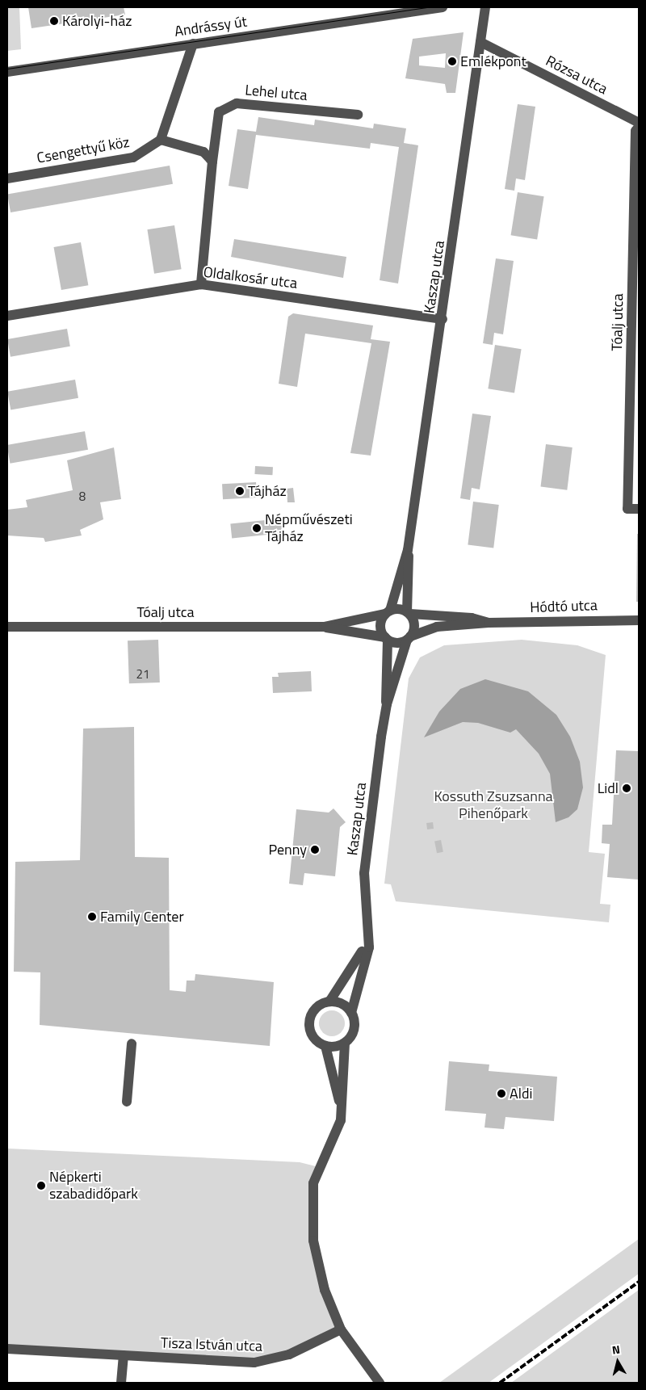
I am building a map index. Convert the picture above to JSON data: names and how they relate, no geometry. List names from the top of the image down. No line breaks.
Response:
{"streets":{"street":["Andrássy út","Rózsa utca","Lehel utca","Csengettyű köz","Kaszap utca","Oldalkosár utca","Tóalj utca","Hódtó utca","Tisza István utca"]},"crossings":[["Rózsa utca","Kaszap utca"],["Kaszap utca","Oldalkosár utca"],["Kaszap utca","Tóalj utca"],["Kaszap utca","Hódtó utca"],["Tóalj utca","Hódtó utca"]],"parks":["Kossuth Zsuzsanna Pihenőpark"],"places":["Károlyi-ház","Emlékpont","Tájház","Népművészeti Tájház","Lidl","Penny","Family Center","Aldi","Népkerti szabadidőpark"],"house_numbers":["8","21"],"north":"top"}
